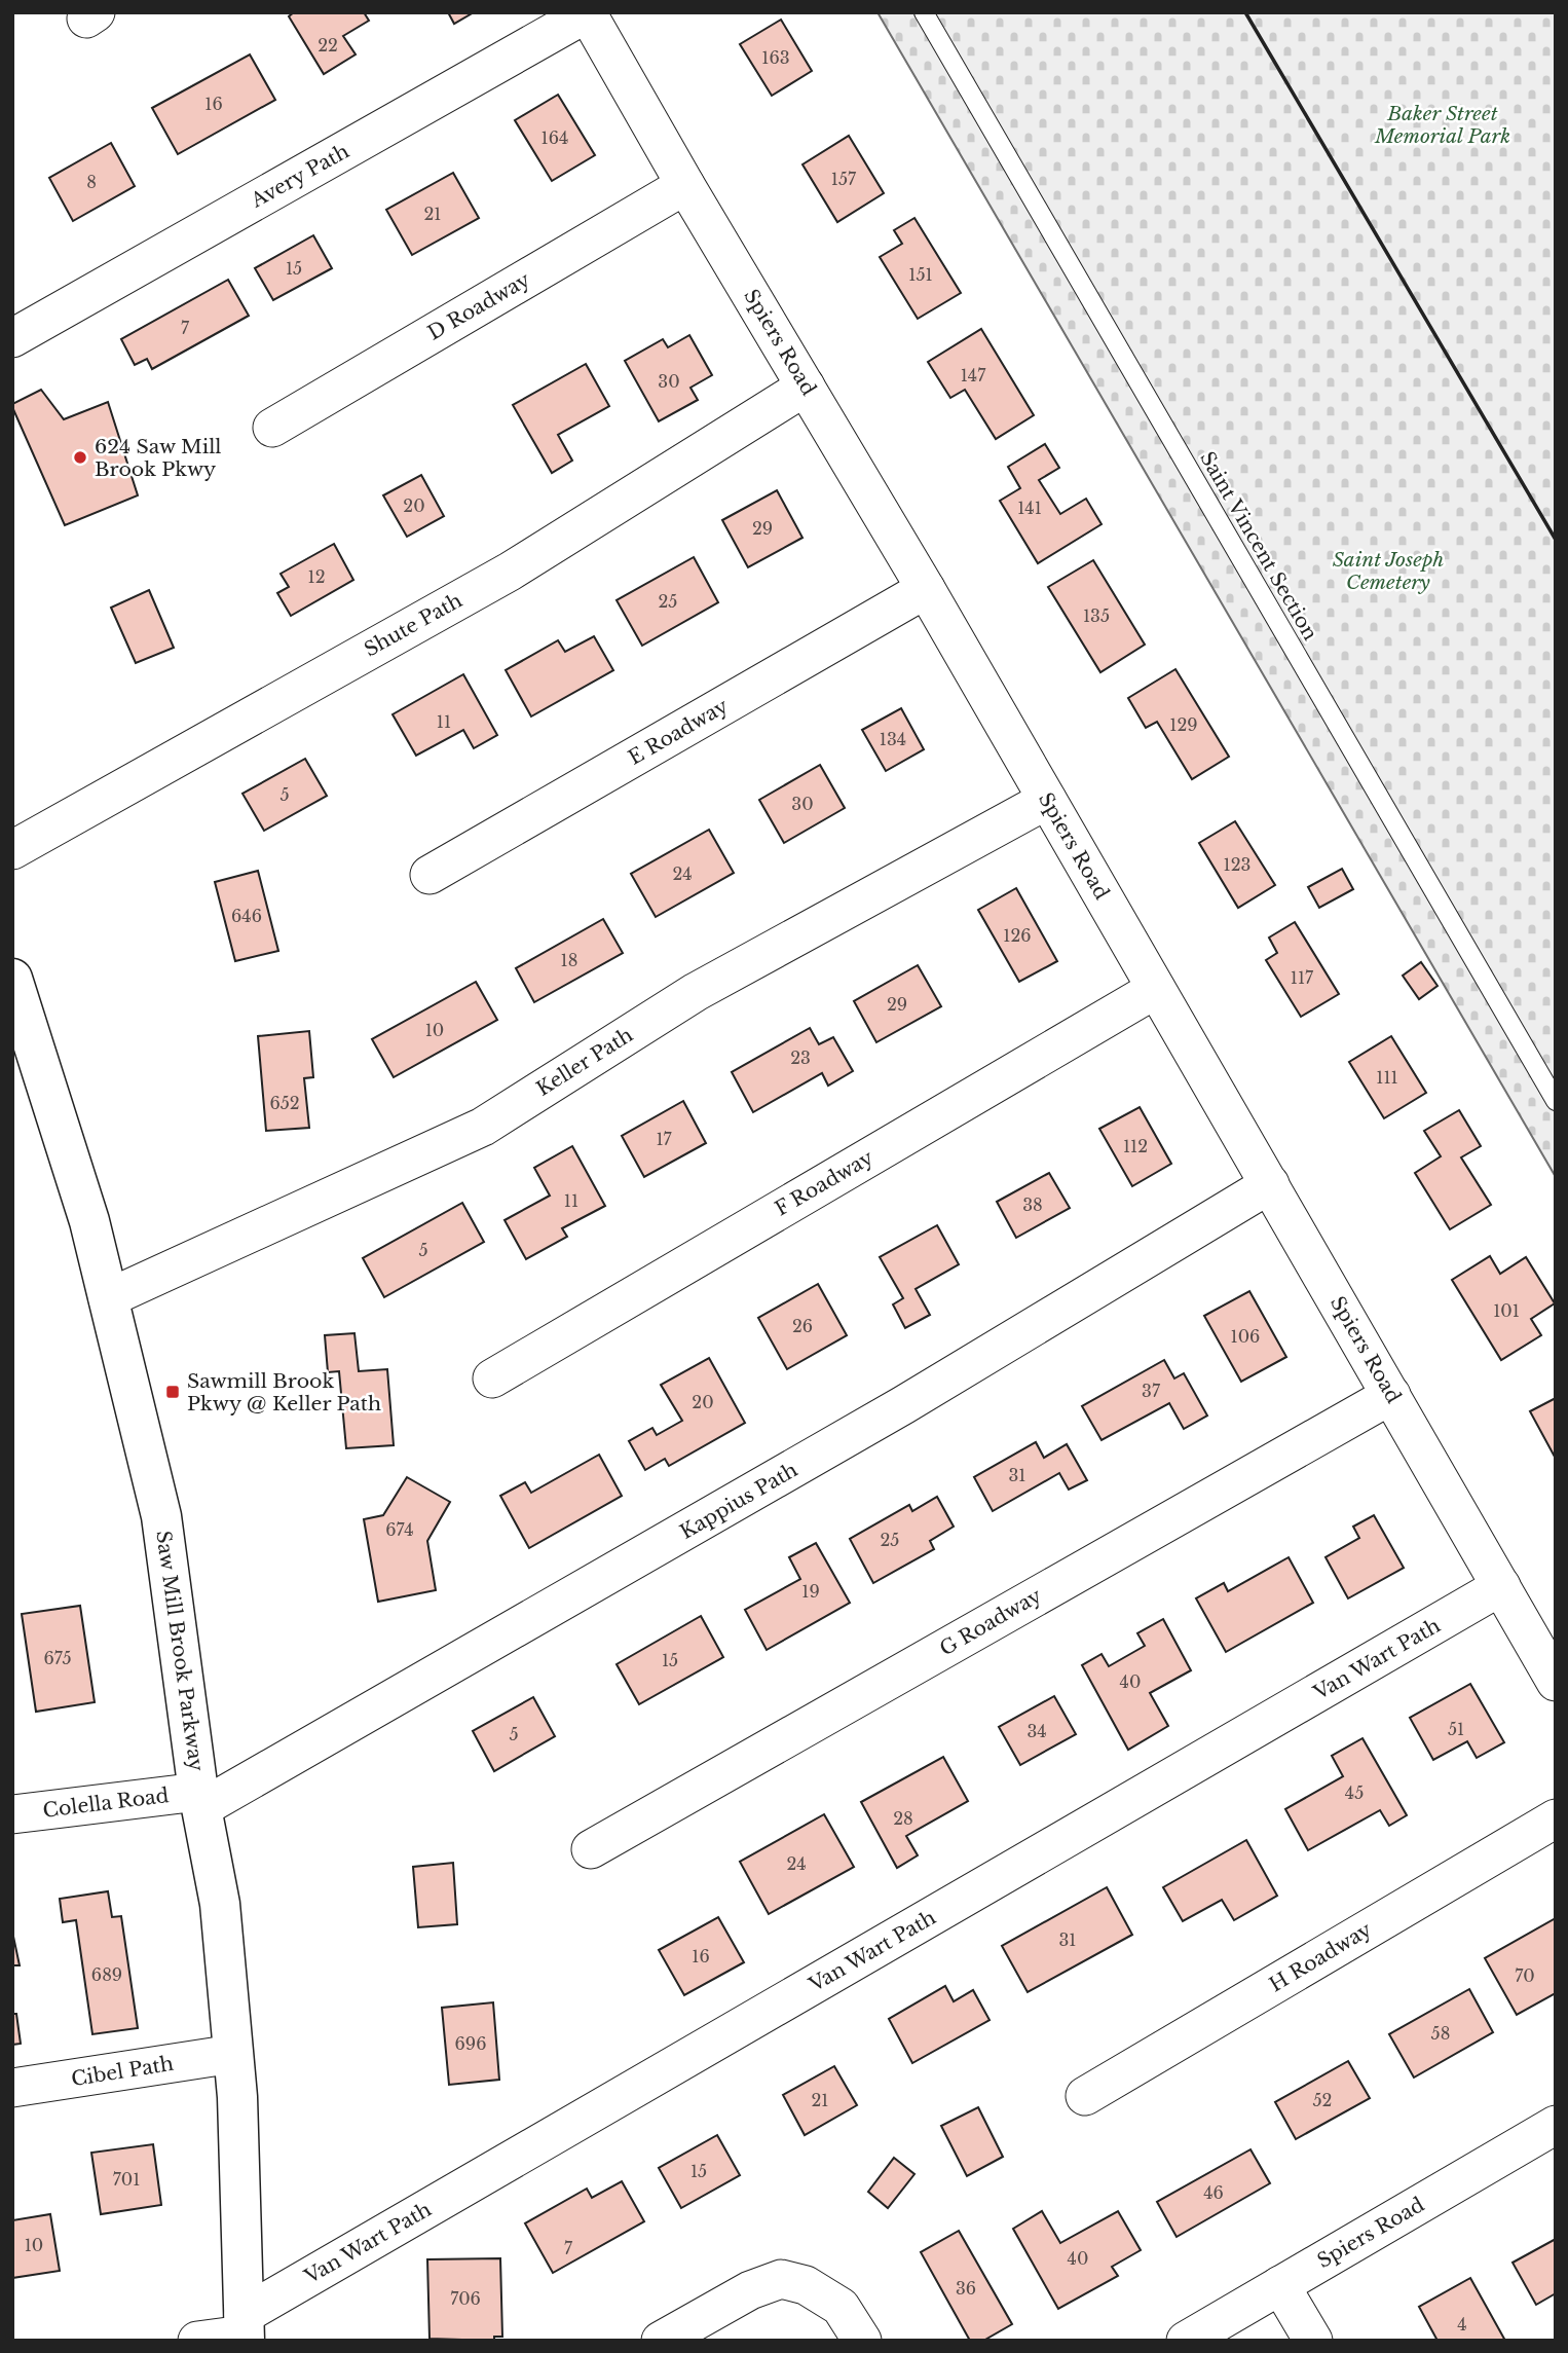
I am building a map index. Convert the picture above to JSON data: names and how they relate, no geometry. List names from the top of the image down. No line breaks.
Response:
{"streets":{"street":["Avery Path","D Roadway","Spiers Road","Shute Path","E Roadway","Keller Path","F Roadway","Kappius Path","G Roadway","Saw Mill Brook Parkway","Van Wart Path","Colella Road","H Roadway","Cibel Path"],"lane":["Saint Vincent Section"]},"crossings":[["Avery Path","Spiers Road"],["D Roadway","Spiers Road"],["Spiers Road","Shute Path"],["Spiers Road","E Roadway"],["Spiers Road","Keller Path"],["Spiers Road","F Roadway"],["Spiers Road","Kappius Path"],["Spiers Road","G Roadway"],["Spiers Road","Van Wart Path"],["Keller Path","Saw Mill Brook Parkway"],["Kappius Path","Saw Mill Brook Parkway"],["Kappius Path","Colella Road"],["Saw Mill Brook Parkway","Van Wart Path"],["Saw Mill Brook Parkway","Colella Road"],["Saw Mill Brook Parkway","Cibel Path"]],"parks":["Baker Street Memorial Park","Saint Joseph Cemetery"],"places":{"other":["624 Saw Mill Brook Pkwy"],"transit":["Sawmill Brook Pkwy @ Keller Path"]},"house_numbers":["22","163","16","164","157","8","21","15","151","7","147","30","20","141","29","12","25","135","11","129","134","5","30","123","24","646","126","18","117","29","10","23","111","652","17","112","11","38","5","101","26","106","37","20","31","674","25","19","675","15","40","51","34","5","45","28","24","31","16","689","70","58","696","21","52","15","701","46","10","7","40","36","706","4"]}
